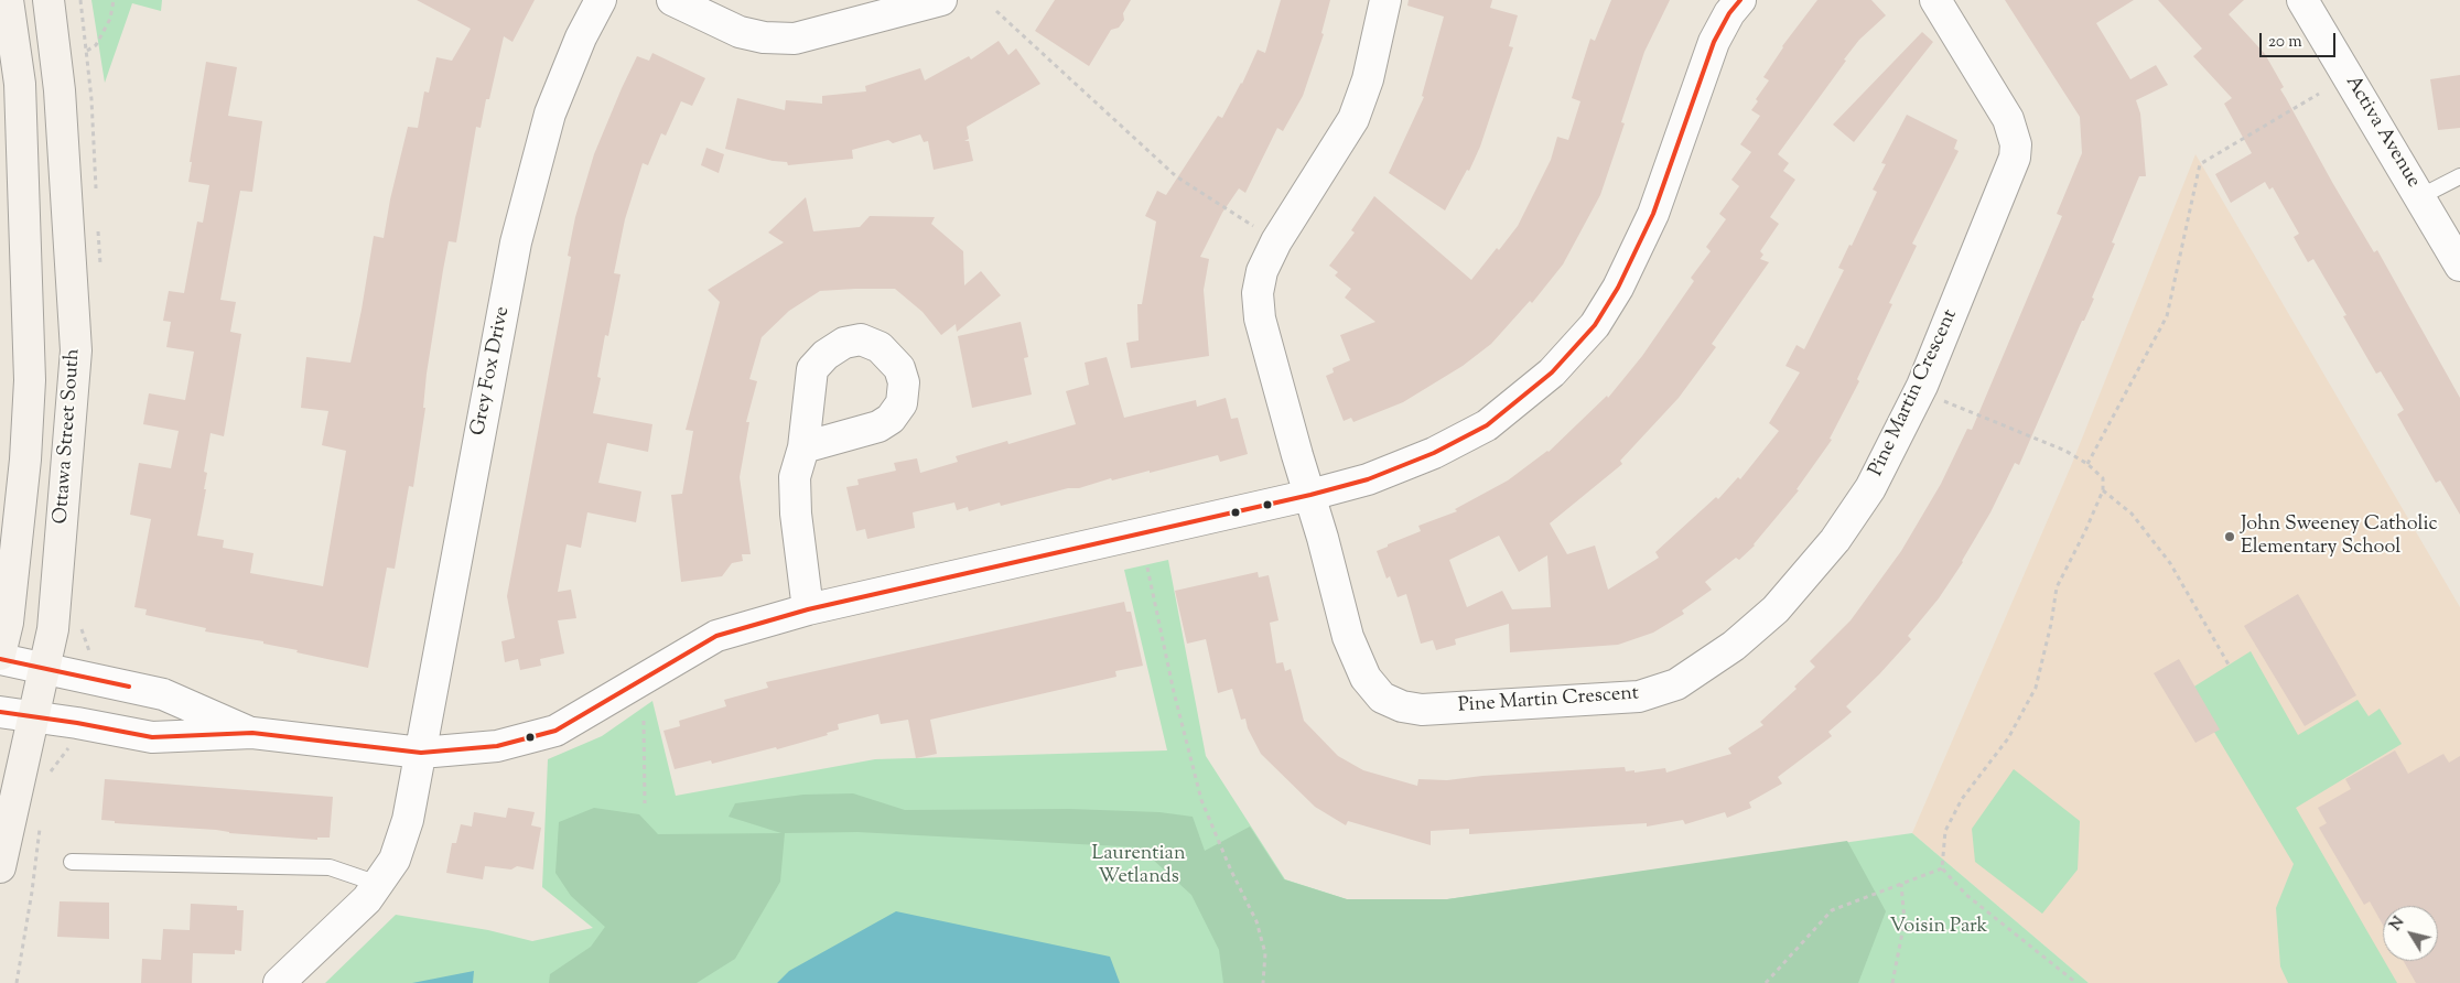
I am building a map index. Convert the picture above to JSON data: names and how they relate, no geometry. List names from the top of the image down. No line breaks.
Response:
{"streets":{"main road":["Ottawa Street South"],"street":["Activa Avenue","Grey Fox Drive","Pine Martin Crescent"]},"parks":["Laurentian Wetlands","Voisin Park"],"places":["John Sweeney Catholic Elementary School"],"scale_bar":"20 m","north":"top left"}
